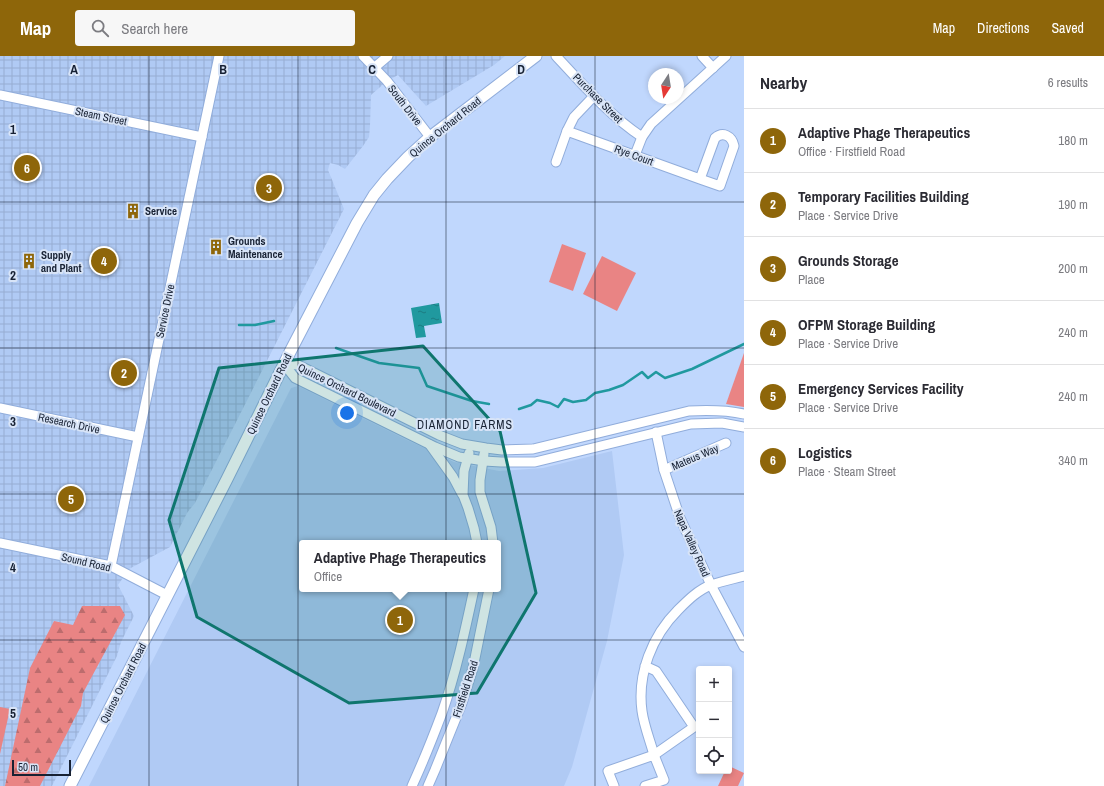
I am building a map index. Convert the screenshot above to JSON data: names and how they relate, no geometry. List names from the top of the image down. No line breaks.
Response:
{"streets":{"main road":["Quince Orchard Road"],"street":["Purchase Street","South Drive","Steam Street","Rye Court","Service Drive","Quince Orchard Boulevard","Research Drive","Mateus Way","Napa Valley Road","Sound Road","Firstfield Road"]},"crossings":[["South Drive","Quince Orchard Road"],["Steam Street","Service Drive"],["Quince Orchard Road","Quince Orchard Boulevard"],["Quince Orchard Road","Sound Road"],["Service Drive","Research Drive"],["Service Drive","Sound Road"],["Quince Orchard Boulevard","Napa Valley Road"],["Mateus Way","Napa Valley Road"]],"districts":["DIAMOND FARMS"],"places":{"building":["Service","Grounds Maintenance","Supply and Plant"]},"scale_bar":"50 m","north":"bottom","page":{"header":"Map","search":"Search here","nav":["Map","Directions","Saved"],"heading":["Nearby","6 results"],"list":[{"mark":"1","name":"Adaptive Phage Therapeutics","note":"Office · Firstfield Road","value":"180 m"},{"mark":"2","name":"Temporary Facilities Building","note":"Place · Service Drive","value":"190 m"},{"mark":"3","name":"Grounds Storage","note":"Place","value":"200 m"},{"mark":"4","name":"OFPM Storage Building","note":"Place · Service Drive","value":"240 m"},{"mark":"5","name":"Emergency Services Facility","note":"Place · Service Drive","value":"240 m"},{"mark":"6","name":"Logistics","note":"Place · Steam Street","value":"340 m"}],"pins":["6","3","4","2","5","1"],"popup":["Adaptive Phage Therapeutics","Office"],"map_buttons":["+","−"],"scale":"50 m"},"grid":{"columns":["A","B","C","D"],"rows":["1","2","3","4","5"]}}
